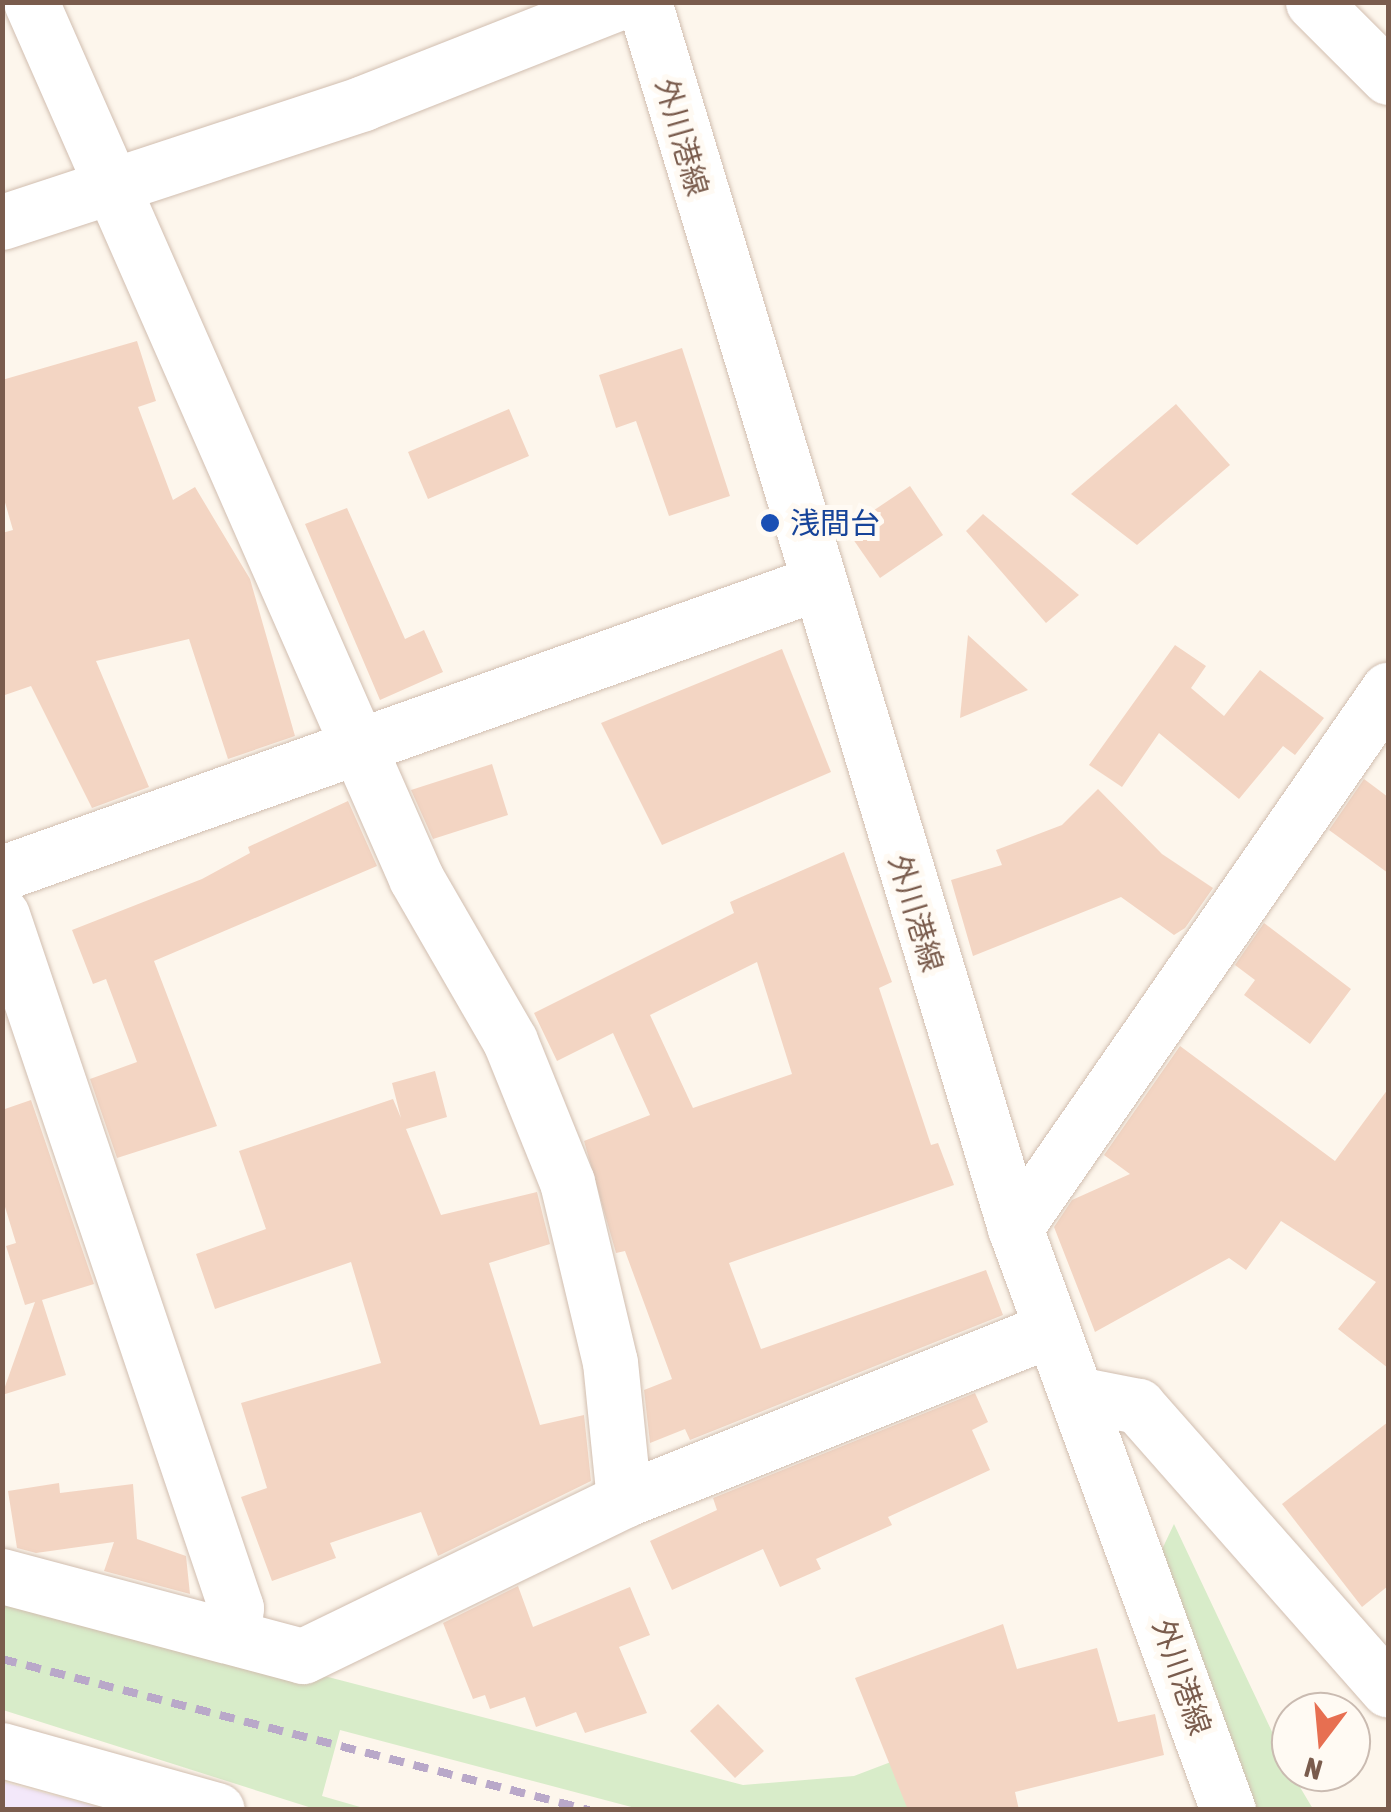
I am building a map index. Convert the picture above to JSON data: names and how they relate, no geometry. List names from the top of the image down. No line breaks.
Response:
{"streets":{"street":["外川港線"]},"places":["浅間台"],"north":"bottom"}
